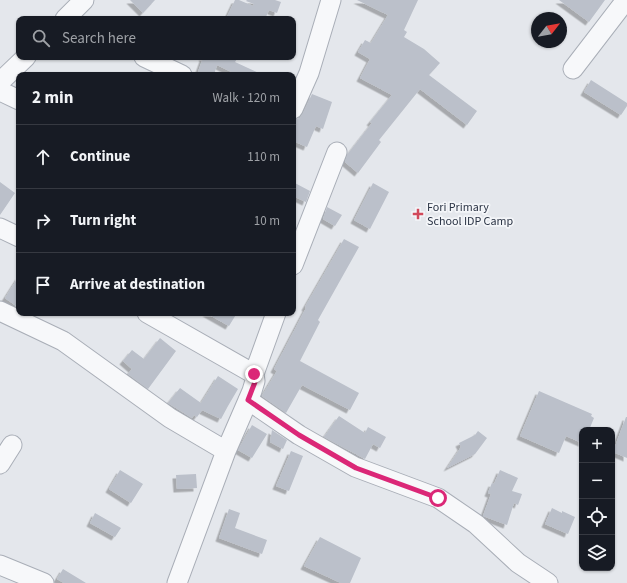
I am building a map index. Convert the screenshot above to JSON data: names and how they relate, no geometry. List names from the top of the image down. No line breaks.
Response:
{"places":{"health":["Fori Primary School IDP Camp"]},"north":"top right","page":{"search":"Search here","heading":["2 min","Walk · 120 m"],"list":[["Continue","110 m"],["Turn right","10 m"],"Arrive at destination"],"map_buttons":["+","−"]}}
